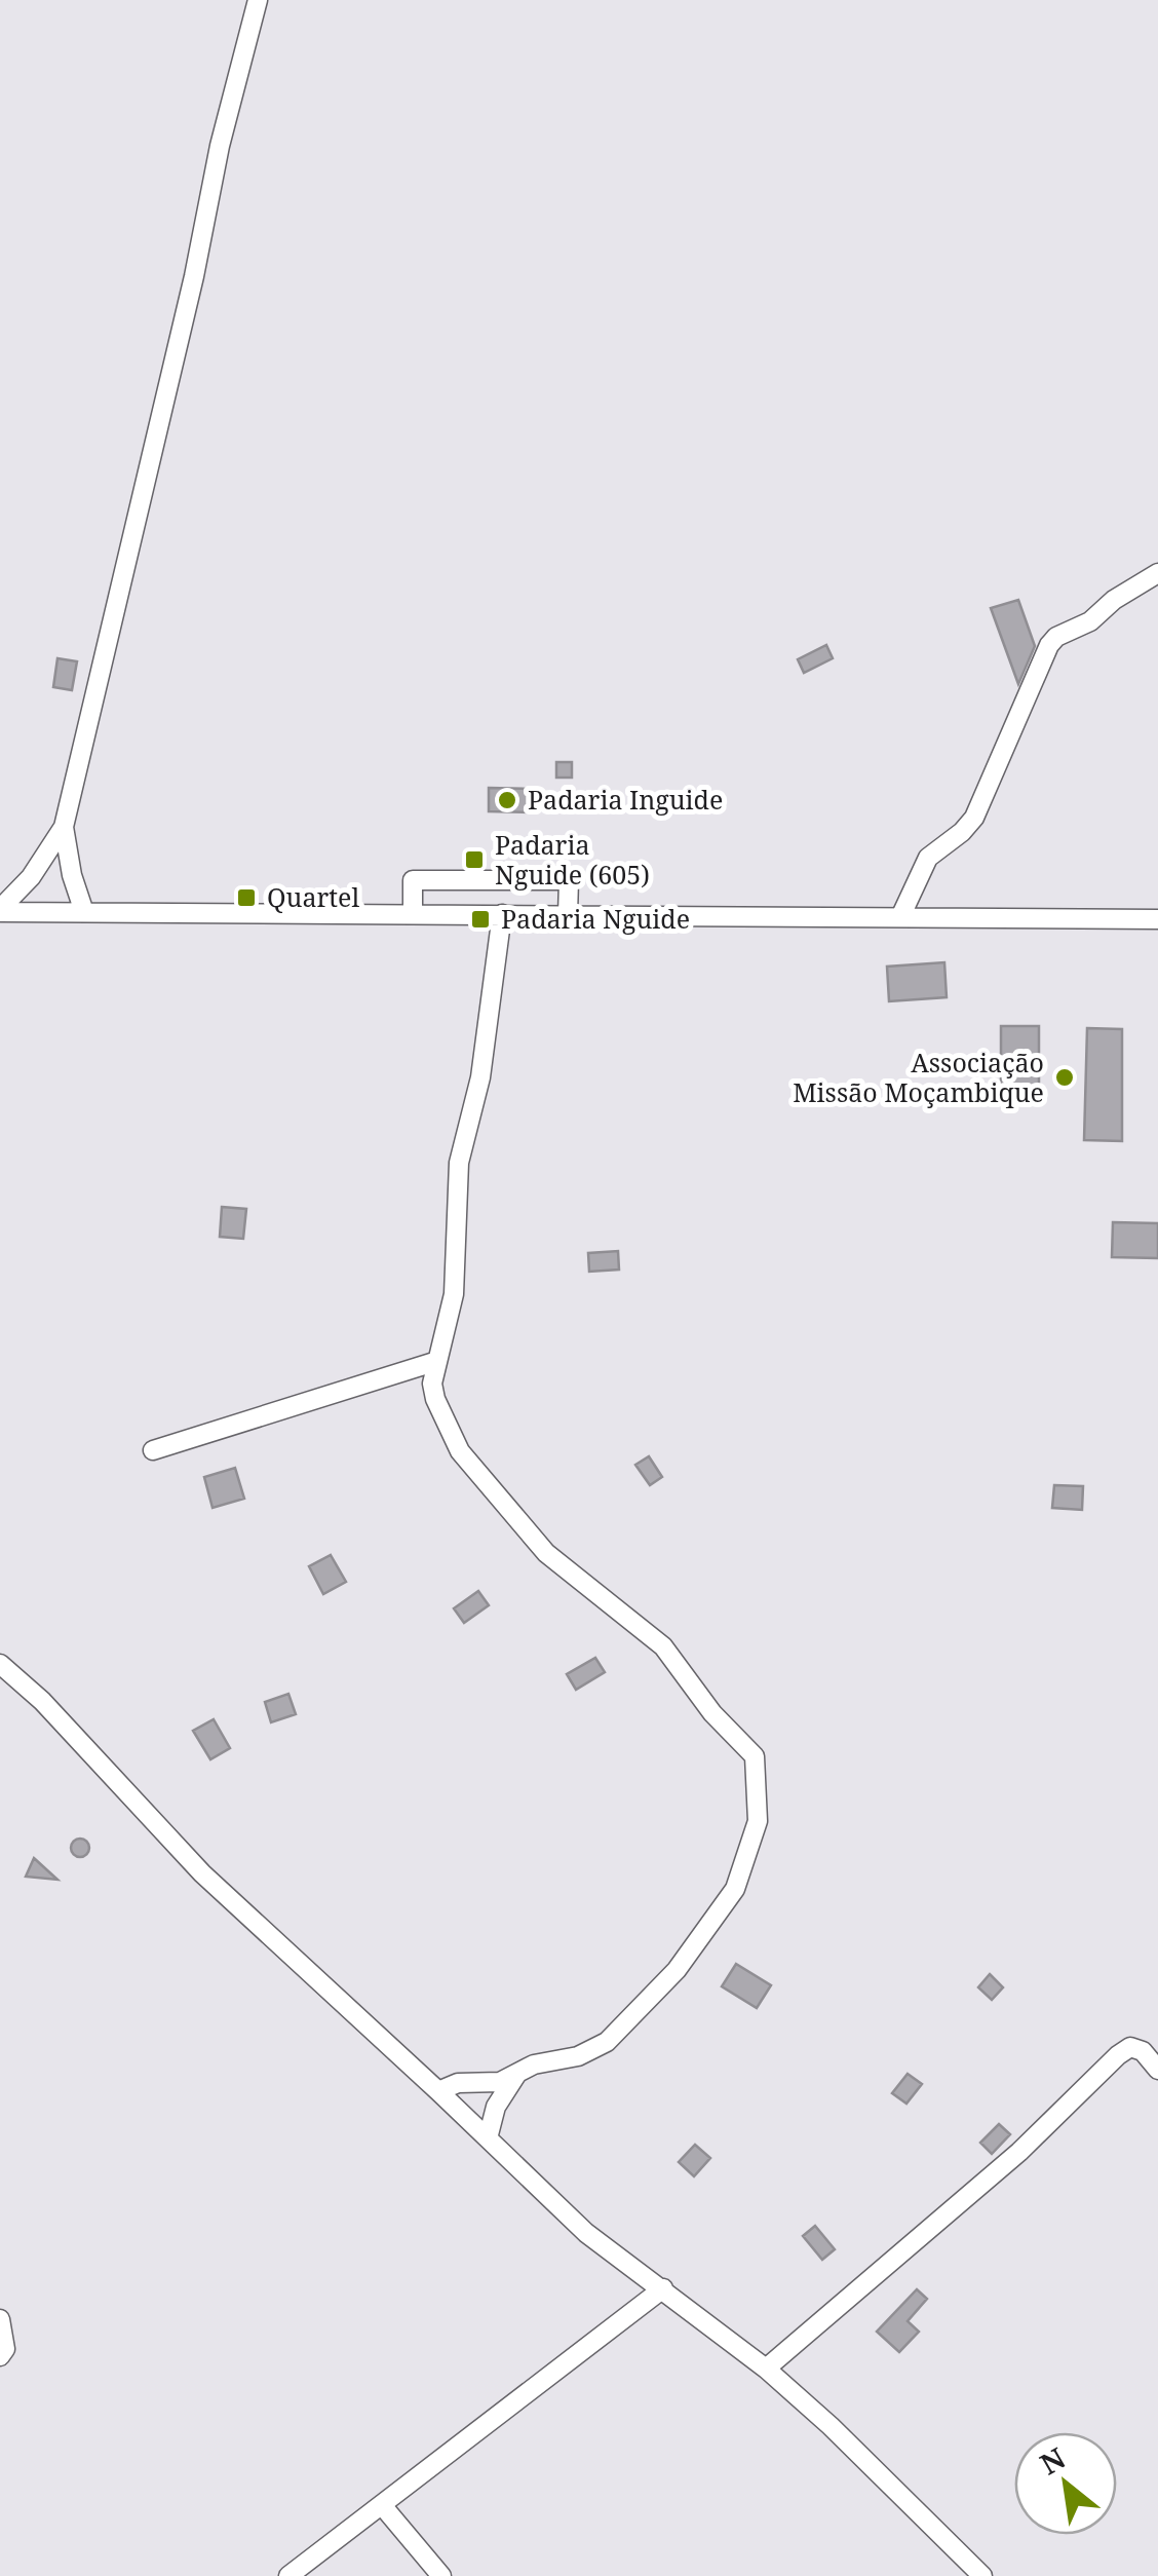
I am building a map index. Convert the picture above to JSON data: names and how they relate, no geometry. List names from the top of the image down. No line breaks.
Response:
{"places":{"other":["Padaria Inguide","Associação Missão Moçambique"],"transit":["Padaria Nguide (605)","Quartel","Padaria Nguide"]},"north":"top left"}
